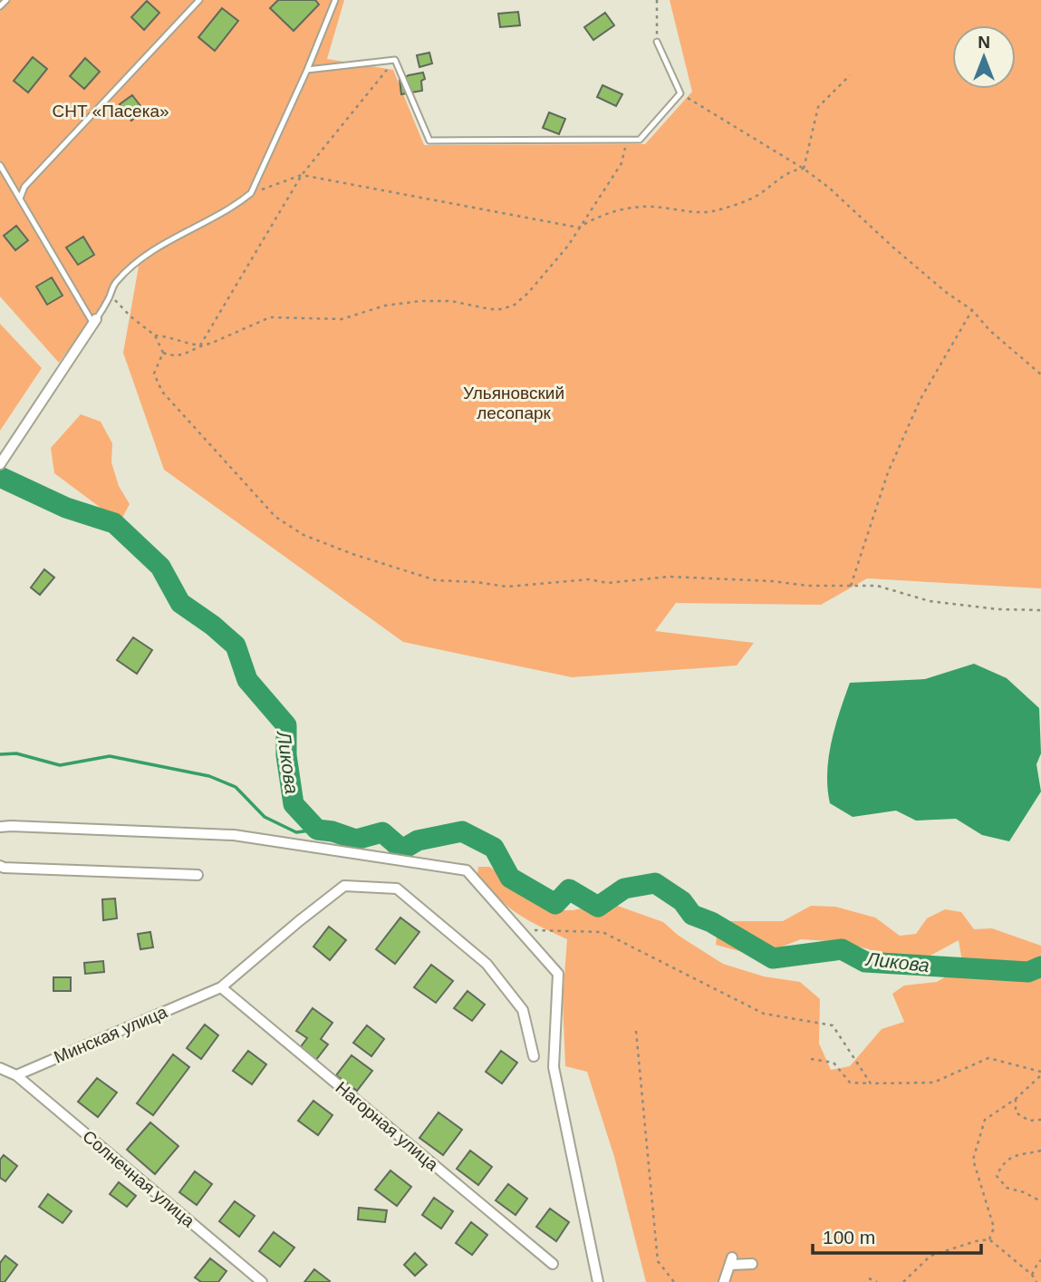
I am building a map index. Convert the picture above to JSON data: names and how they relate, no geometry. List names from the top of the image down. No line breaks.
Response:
{"streets":{"street":["Минская улица","Нагорная улица","Солнечная улица"]},"crossings":[["Минская улица","Нагорная улица"],["Минская улица","Солнечная улица"]],"water":["Ликова"],"parks":["СНТ «Пасека»","Ульяновский лесопарк"],"scale_bar":"100 m","north":"top"}
